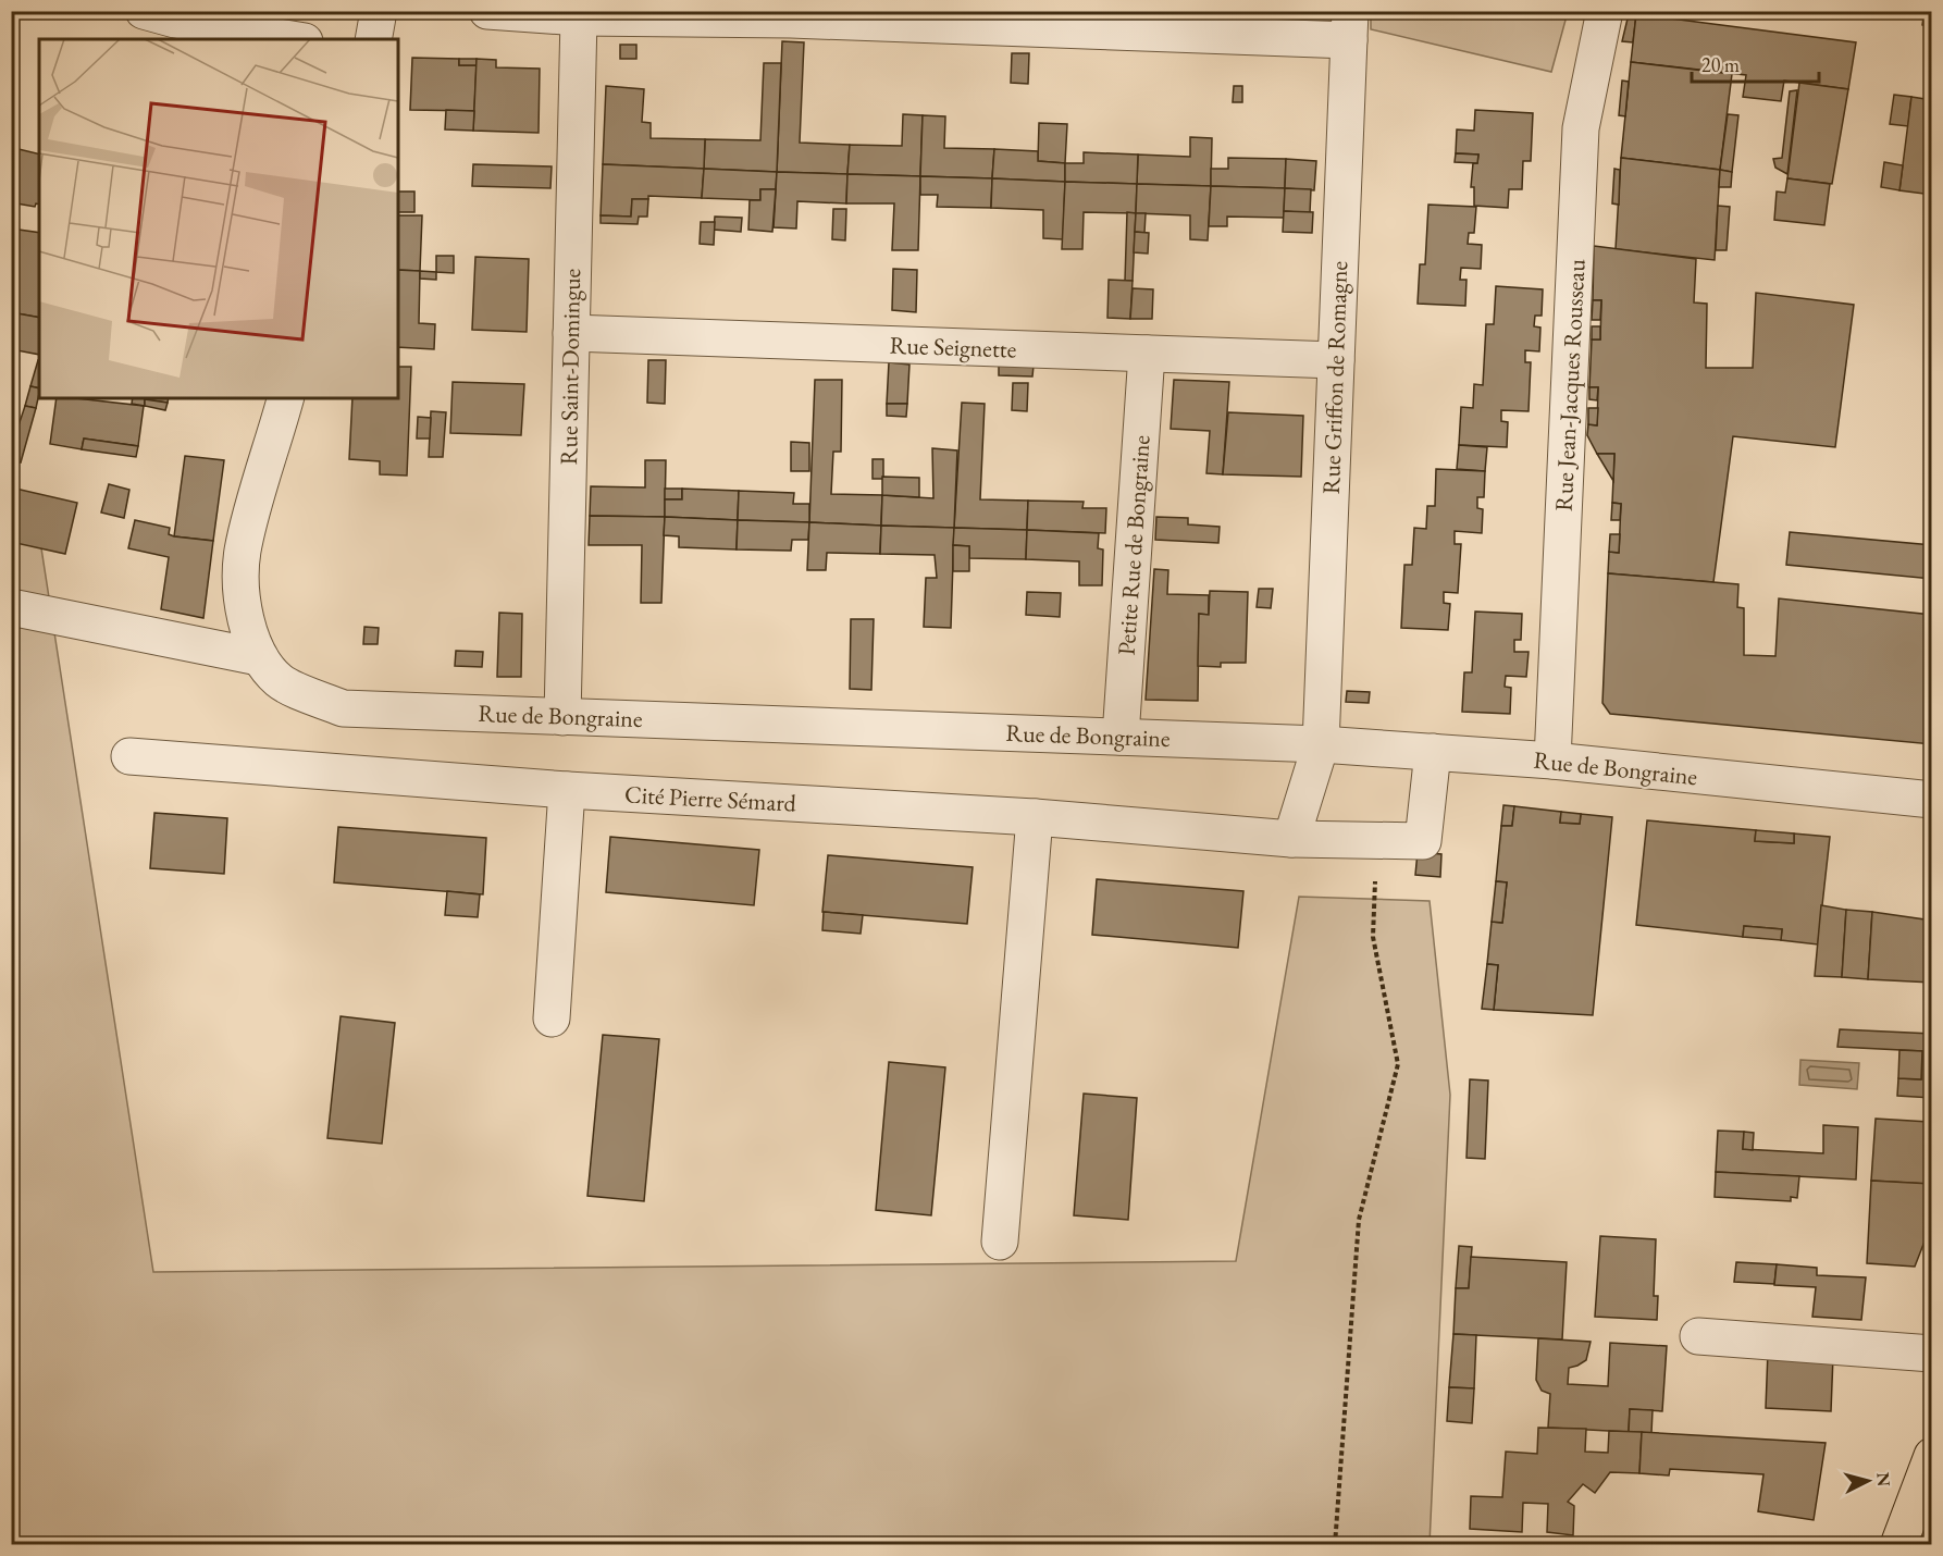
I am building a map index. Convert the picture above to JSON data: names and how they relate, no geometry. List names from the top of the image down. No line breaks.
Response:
{"streets":{"street":["Rue Seignette","Rue Saint-Domingue","Rue Griffon de Romagne","Rue Jean-Jacques Rousseau","Petite Rue de Bongraine","Rue de Bongraine","Cité Pierre Sémard"]},"crossings":[["Rue Seignette","Rue Saint-Domingue"],["Rue Seignette","Rue Griffon de Romagne"],["Rue Seignette","Petite Rue de Bongraine"],["Rue Saint-Domingue","Rue de Bongraine"],["Rue Griffon de Romagne","Rue de Bongraine"],["Rue Griffon de Romagne","Cité Pierre Sémard"],["Rue Jean-Jacques Rousseau","Rue de Bongraine"],["Petite Rue de Bongraine","Rue de Bongraine"],["Rue de Bongraine","Cité Pierre Sémard"]],"scale_bar":"20 m","north":"right"}
